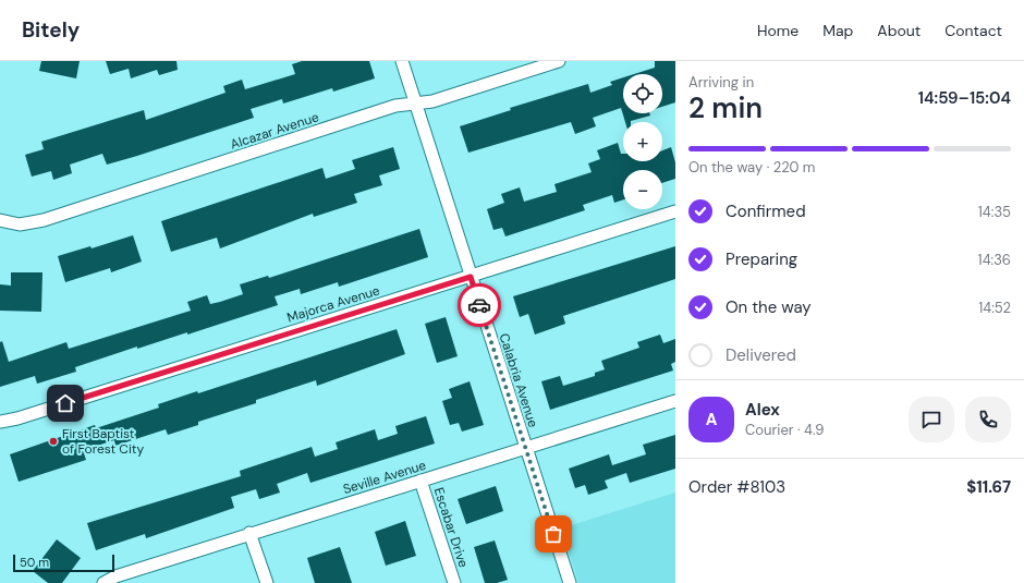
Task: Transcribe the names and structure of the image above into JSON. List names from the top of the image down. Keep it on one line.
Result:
{"streets":{"street":["Alcazar Avenue","Majorca Avenue","Calabria Avenue","Seville Avenue","Escabar Drive"]},"crossings":[["Alcazar Avenue","Calabria Avenue"],["Majorca Avenue","Calabria Avenue"],["Calabria Avenue","Seville Avenue"],["Seville Avenue","Escabar Drive"]],"places":["First Baptist of Forest City"],"scale_bar":"50 m","page":{"header":"Bitely","nav":["Home","Map","About","Contact"],"heading":["2 min","Arriving in","14:59–15:04"],"panel":["Alex","Courier · 4.9","Order #8103","$11.67"],"map_buttons":["+","−"],"bar":"On the way · 220 m","list":[["Confirmed","14:35"],["Preparing","14:36"],["On the way","14:52"],"Delivered"],"round":"A","scale":"50 m"}}
